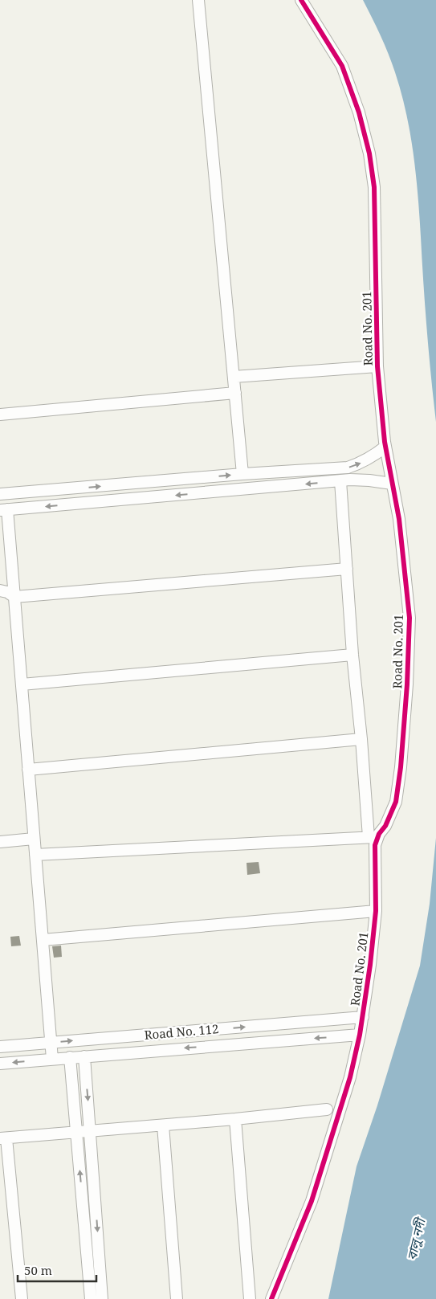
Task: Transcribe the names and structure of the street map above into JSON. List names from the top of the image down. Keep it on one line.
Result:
{"streets":{"street":["Road No. 201","Road No. 112"]},"crossings":[["Road No. 201","Road No. 112"]],"water":["বালু নদী"],"scale_bar":"50 m"}
